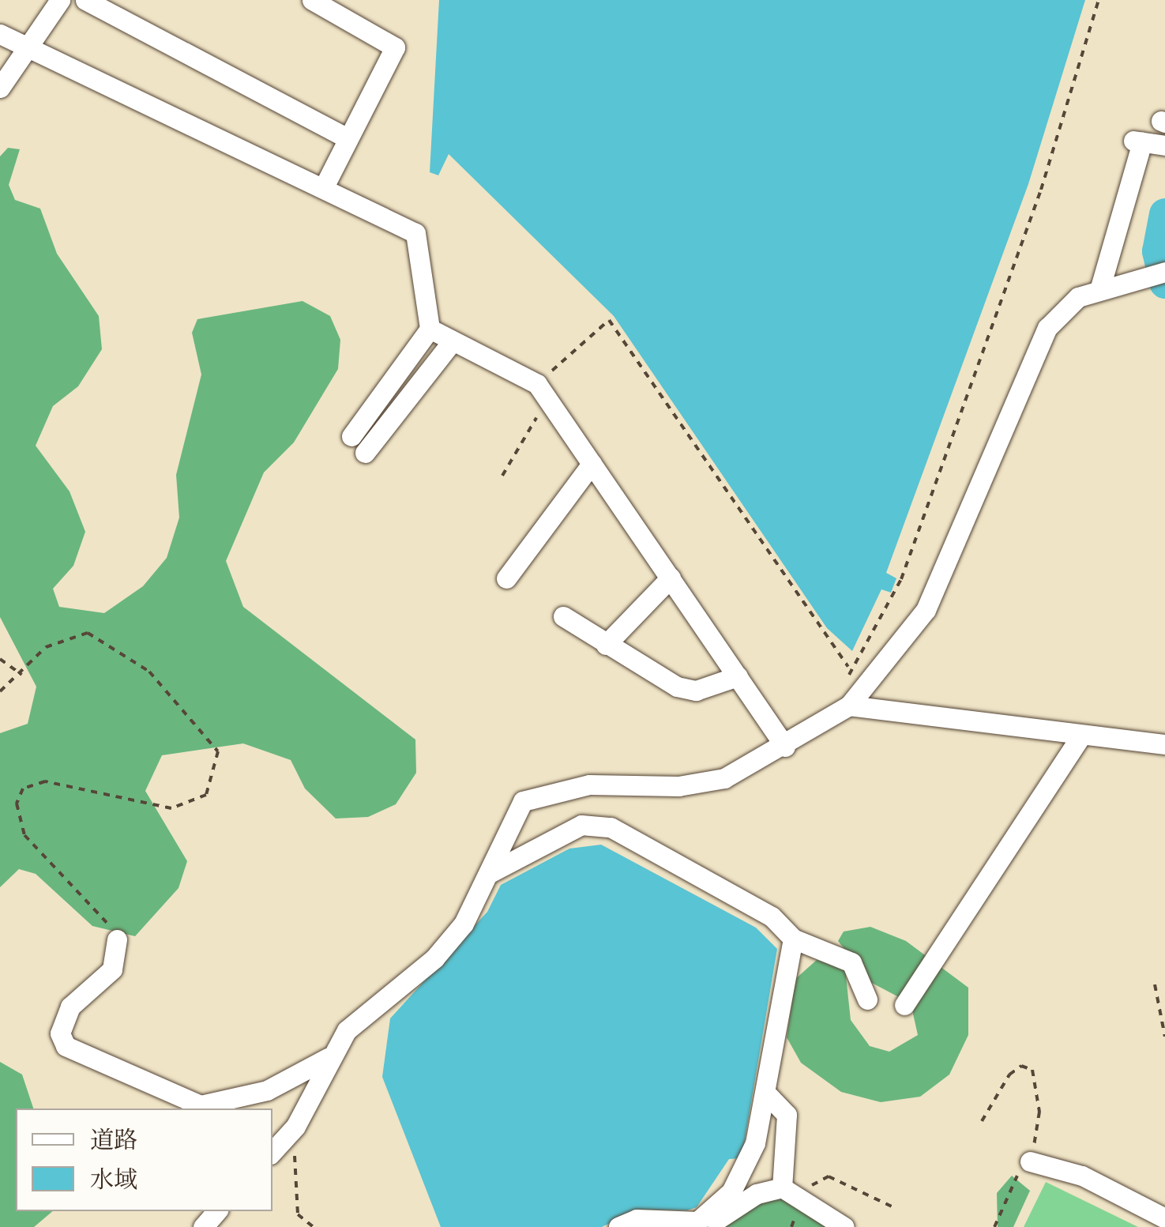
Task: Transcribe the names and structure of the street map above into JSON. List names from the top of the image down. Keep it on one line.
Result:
{"legend":["道路","水域"]}
